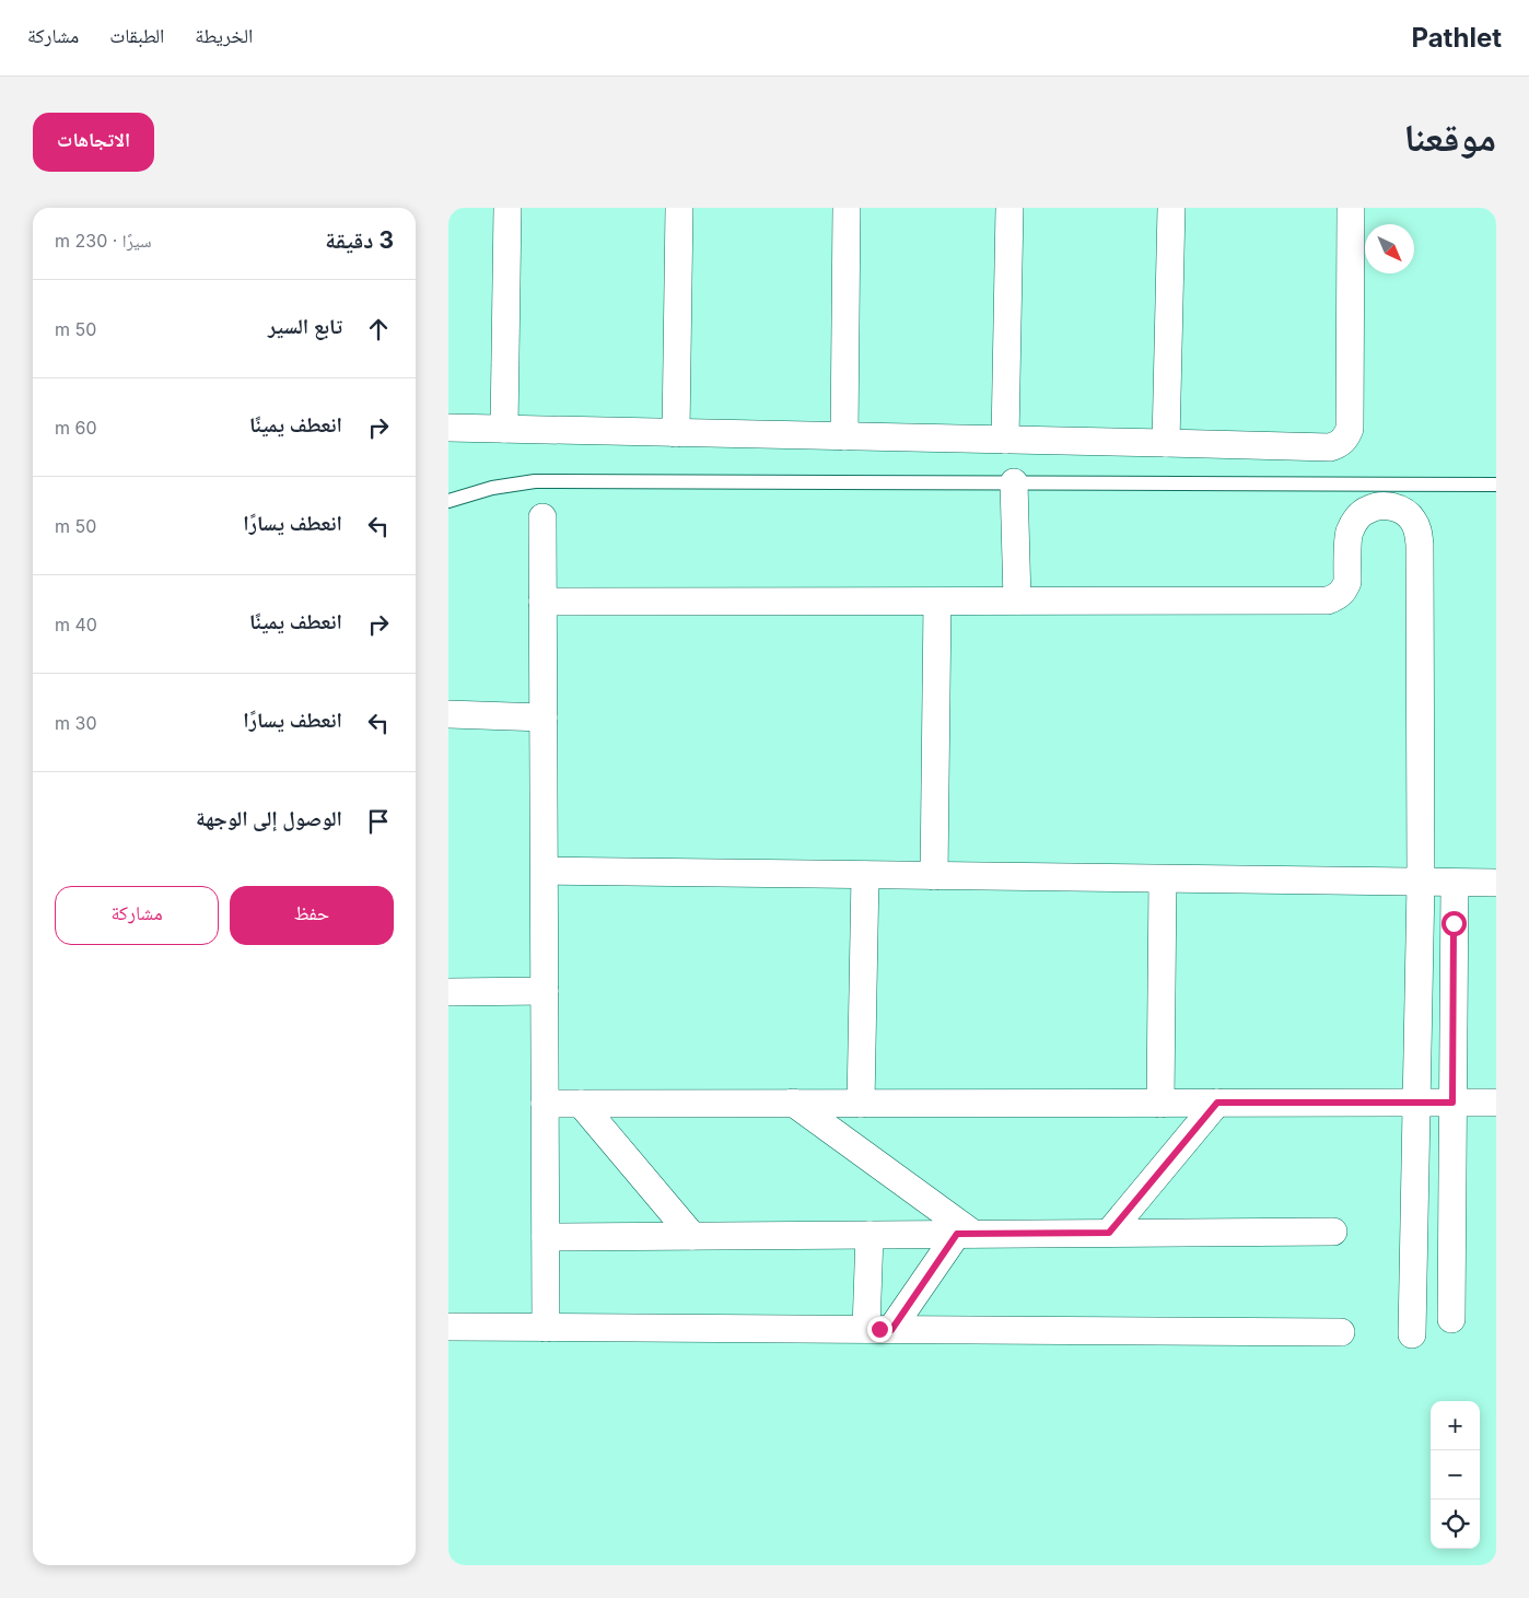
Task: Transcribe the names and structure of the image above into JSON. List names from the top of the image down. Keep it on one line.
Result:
{"north":"bottom right","page":{"header":"Pathlet","nav":["الخريطة","الطبقات","مشاركة"],"title":"موقعنا","buttons":["الاتجاهات",["حفظ","مشاركة"]],"heading":["3 دقيقة","سيرًا · 230 m"],"list":[["تابع السير","50 m"],["انعطف يمينًا","60 m"],["انعطف يسارًا","50 m"],["انعطف يمينًا","40 m"],["انعطف يسارًا","30 m"],"الوصول إلى الوجهة"],"map_buttons":["+","−"]}}
